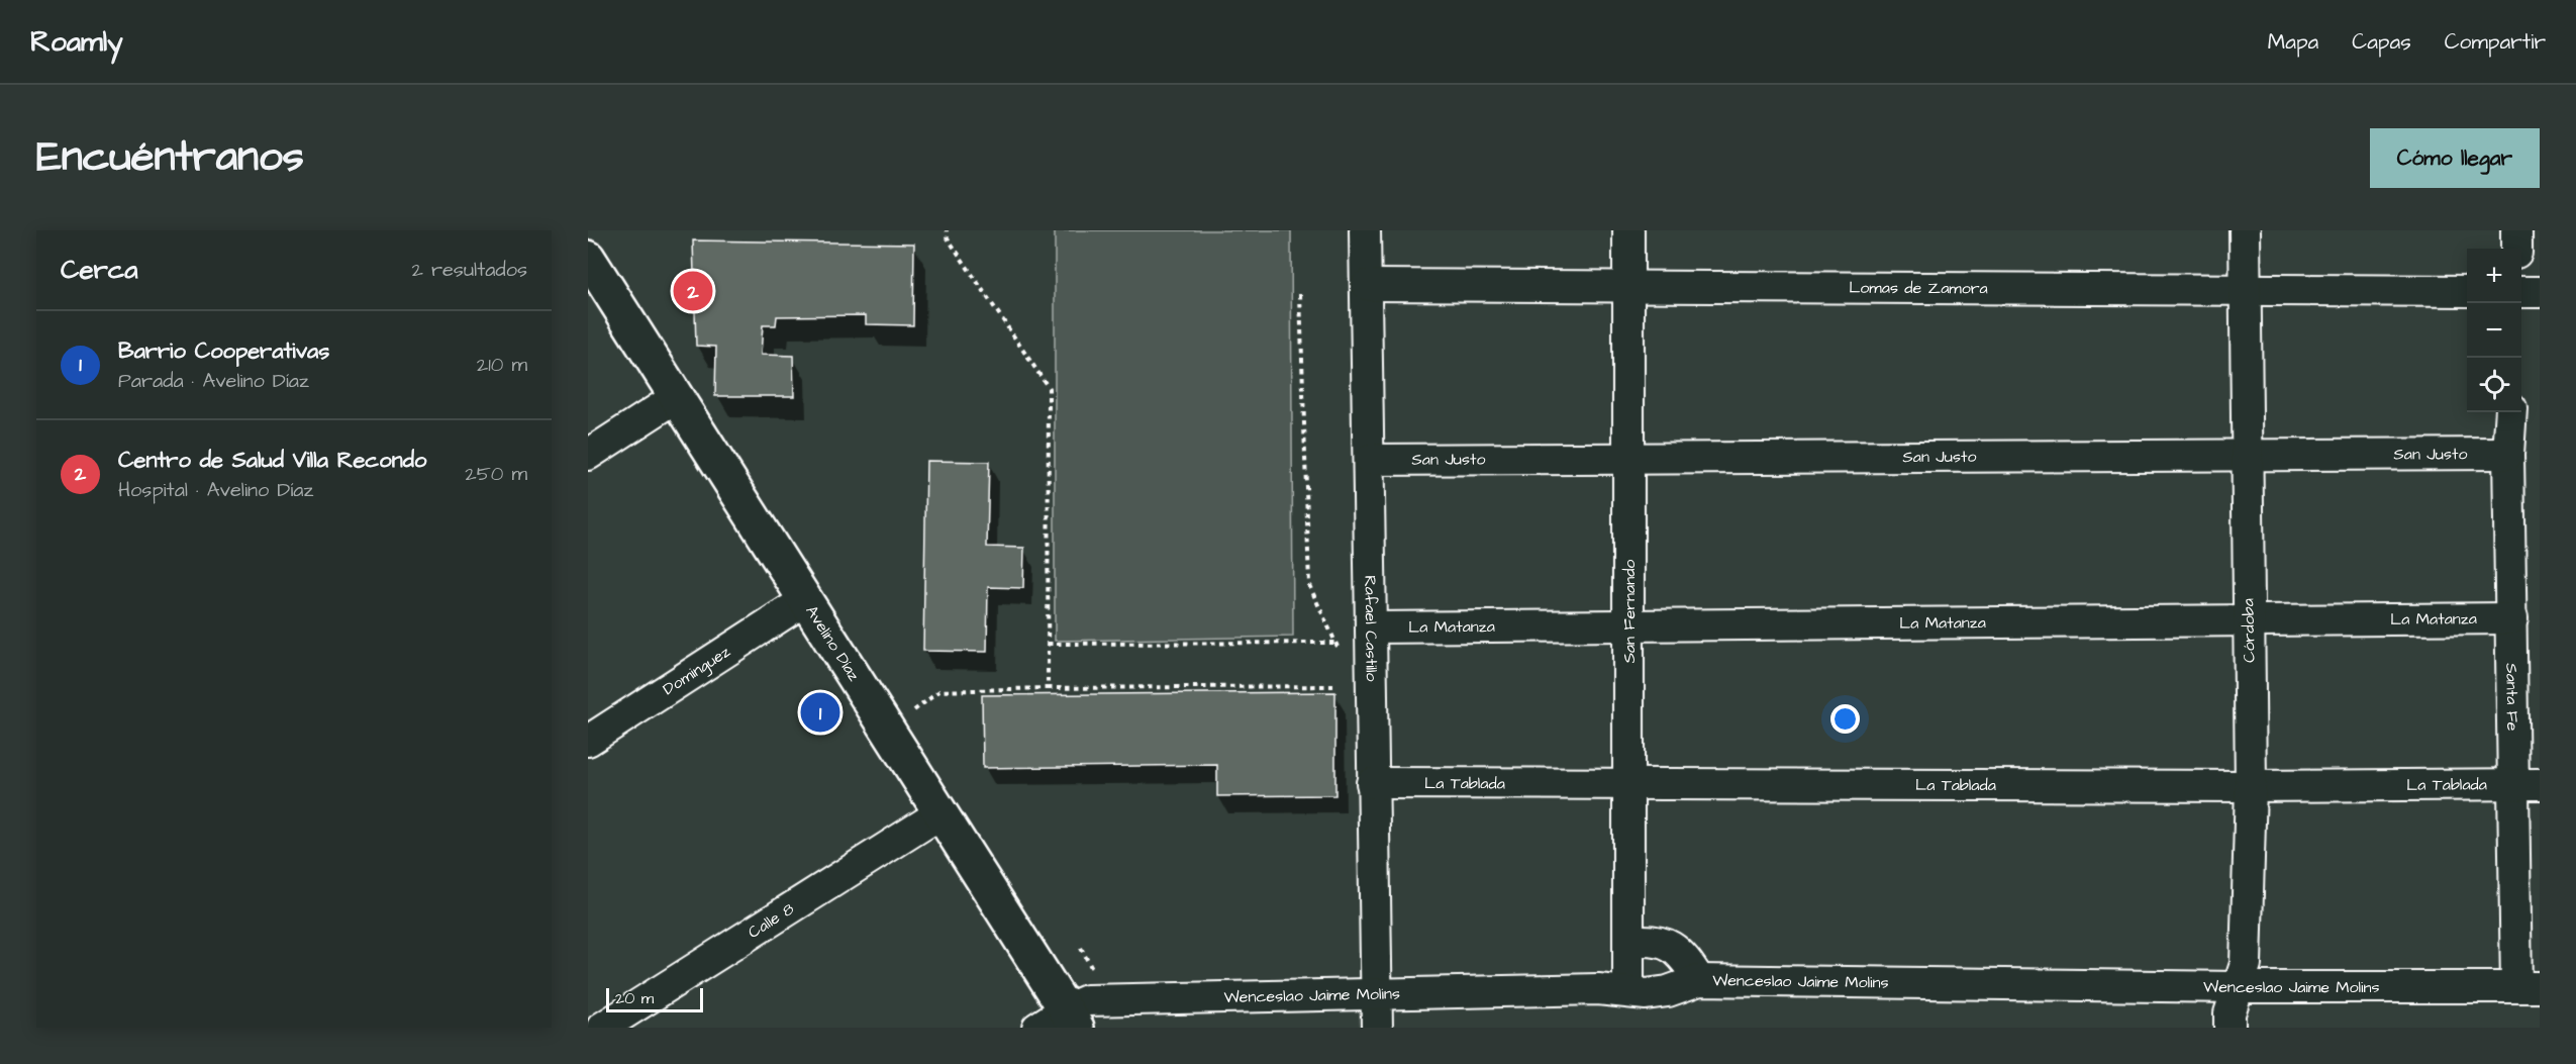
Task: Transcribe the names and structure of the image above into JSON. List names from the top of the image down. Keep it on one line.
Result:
{"streets":{"street":["Lomas de Zamora","San Justo","San Fernando","La Matanza","Rafael Castillo","Córdoba","Avelino Díaz","Dominguez","Santa Fe","La Tablada","Calle 8","Wenceslao Jaime Molins"]},"crossings":[["Lomas de Zamora","San Fernando"],["Lomas de Zamora","Rafael Castillo"],["Lomas de Zamora","Córdoba"],["San Justo","San Fernando"],["San Justo","Rafael Castillo"],["San Justo","Córdoba"],["San Justo","Santa Fe"],["San Fernando","La Matanza"],["San Fernando","La Tablada"],["San Fernando","Wenceslao Jaime Molins"],["La Matanza","Rafael Castillo"],["La Matanza","Córdoba"],["La Matanza","Santa Fe"],["Rafael Castillo","La Tablada"],["Rafael Castillo","Wenceslao Jaime Molins"],["Córdoba","La Tablada"],["Córdoba","Wenceslao Jaime Molins"],["Avelino Díaz","Dominguez"],["Avelino Díaz","Calle 8"],["Avelino Díaz","Wenceslao Jaime Molins"],["Santa Fe","La Tablada"],["Santa Fe","Wenceslao Jaime Molins"]],"scale_bar":"20 m","page":{"header":"Roamly","nav":["Mapa","Capas","Compartir"],"title":"Encuéntranos","buttons":"Cómo llegar","heading":["Cerca","2 resultados"],"map_buttons":["+","−"],"pins":["2","1"],"list":[{"mark":"1","name":"Barrio Cooperativas","note":"Parada · Avelino Díaz","value":"210 m"},{"mark":"2","name":"Centro de Salud Villa Recondo","note":"Hospital · Avelino Díaz","value":"250 m"}],"scale":"20 m"}}
